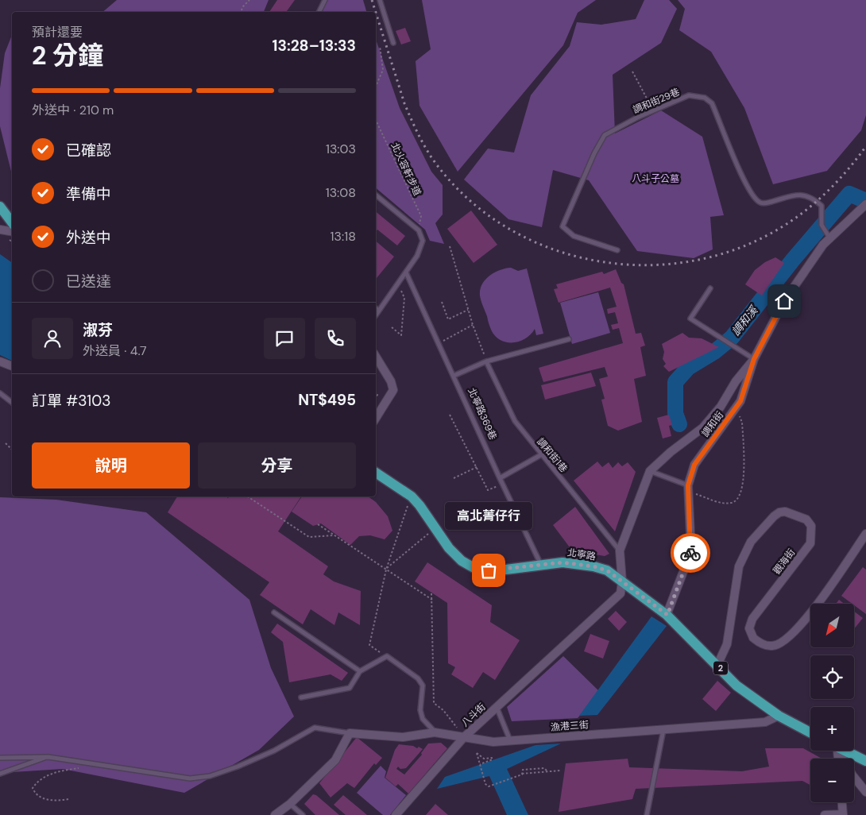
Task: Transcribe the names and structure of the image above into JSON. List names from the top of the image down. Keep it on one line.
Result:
{"streets":{"main road":["北寧路","2"],"street":["調和街","觀海街","八斗街","漁港三街"],"lane":["調和街29巷","北寧路369巷","調和街1巷"],"path":["北火容軒步道"]},"crossings":[["調和街29巷","調和街"],["北寧路369巷","北寧路"],["調和街","調和街1巷"],["調和街","北寧路"],["調和街","八斗街"],["北寧路","觀海街"],["北寧路","八斗街"],["北寧路","漁港三街"],["八斗街","漁港三街"]],"water":["調和溪"],"parks":["八斗子公墓"],"places":["高北菁仔行"],"north":"bottom left","page":{"heading":["2 分鐘","預計還要","13:28–13:33"],"panel":["淑芬","外送員 · 4.7","訂單 #3103","NT$495"],"bar":"外送中 · 210 m","list":[["已確認","13:03"],["準備中","13:08"],["外送中","13:18"],"已送達"],"buttons":["說明","分享"],"bubble":"高北菁仔行","map_buttons":["+","−"]}}
